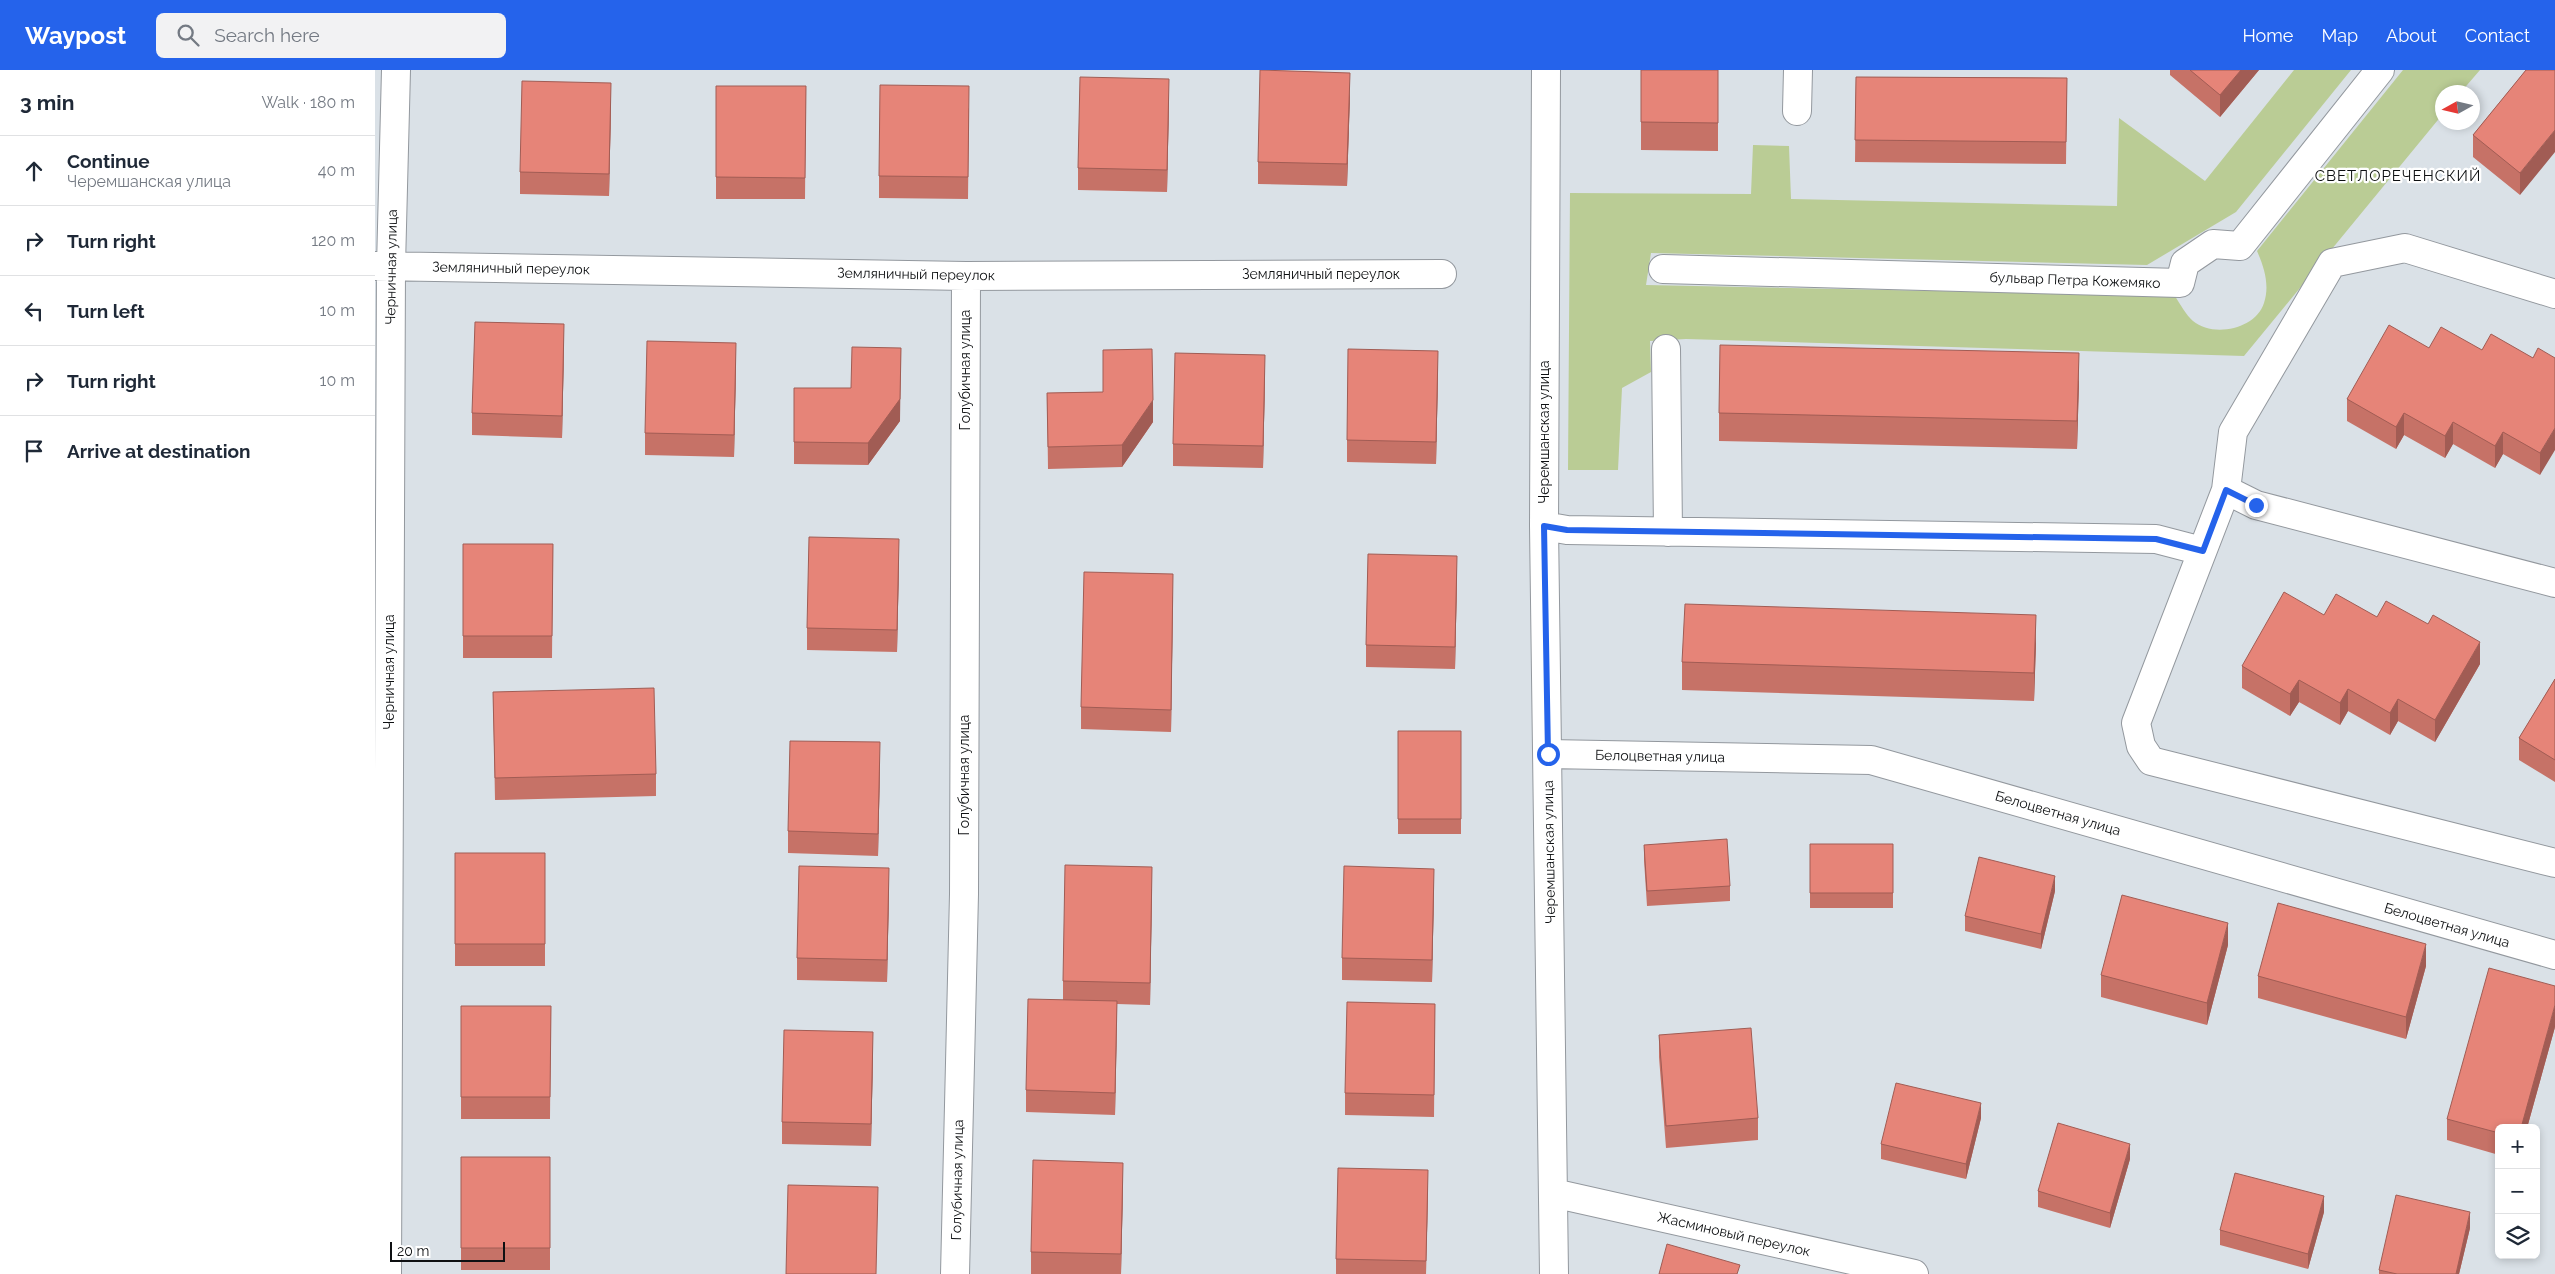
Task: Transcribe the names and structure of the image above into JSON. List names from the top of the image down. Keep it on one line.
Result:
{"streets":{"street":["Черничная улица","Земляничный переулок","бульвар Петра Кожемяко","Голубичная улица","Черемшанская улица","Белоцветная улица","Жасминовый переулок"]},"crossings":[["Черничная улица","Земляничный переулок"],["Земляничный переулок","Голубичная улица"],["Черемшанская улица","Белоцветная улица"],["Черемшанская улица","Жасминовый переулок"]],"districts":["СВЕТЛОРЕЧЕНСКИЙ"],"scale_bar":"20 m","north":"left","page":{"header":"Waypost","search":"Search here","nav":["Home","Map","About","Contact"],"heading":["3 min","Walk · 180 m"],"list":[["Continue","Черемшанская улица","40 m"],["Turn right","120 m"],["Turn left","10 m"],["Turn right","10 m"],"Arrive at destination"],"map_buttons":["+","−"],"scale":"20 m"}}
